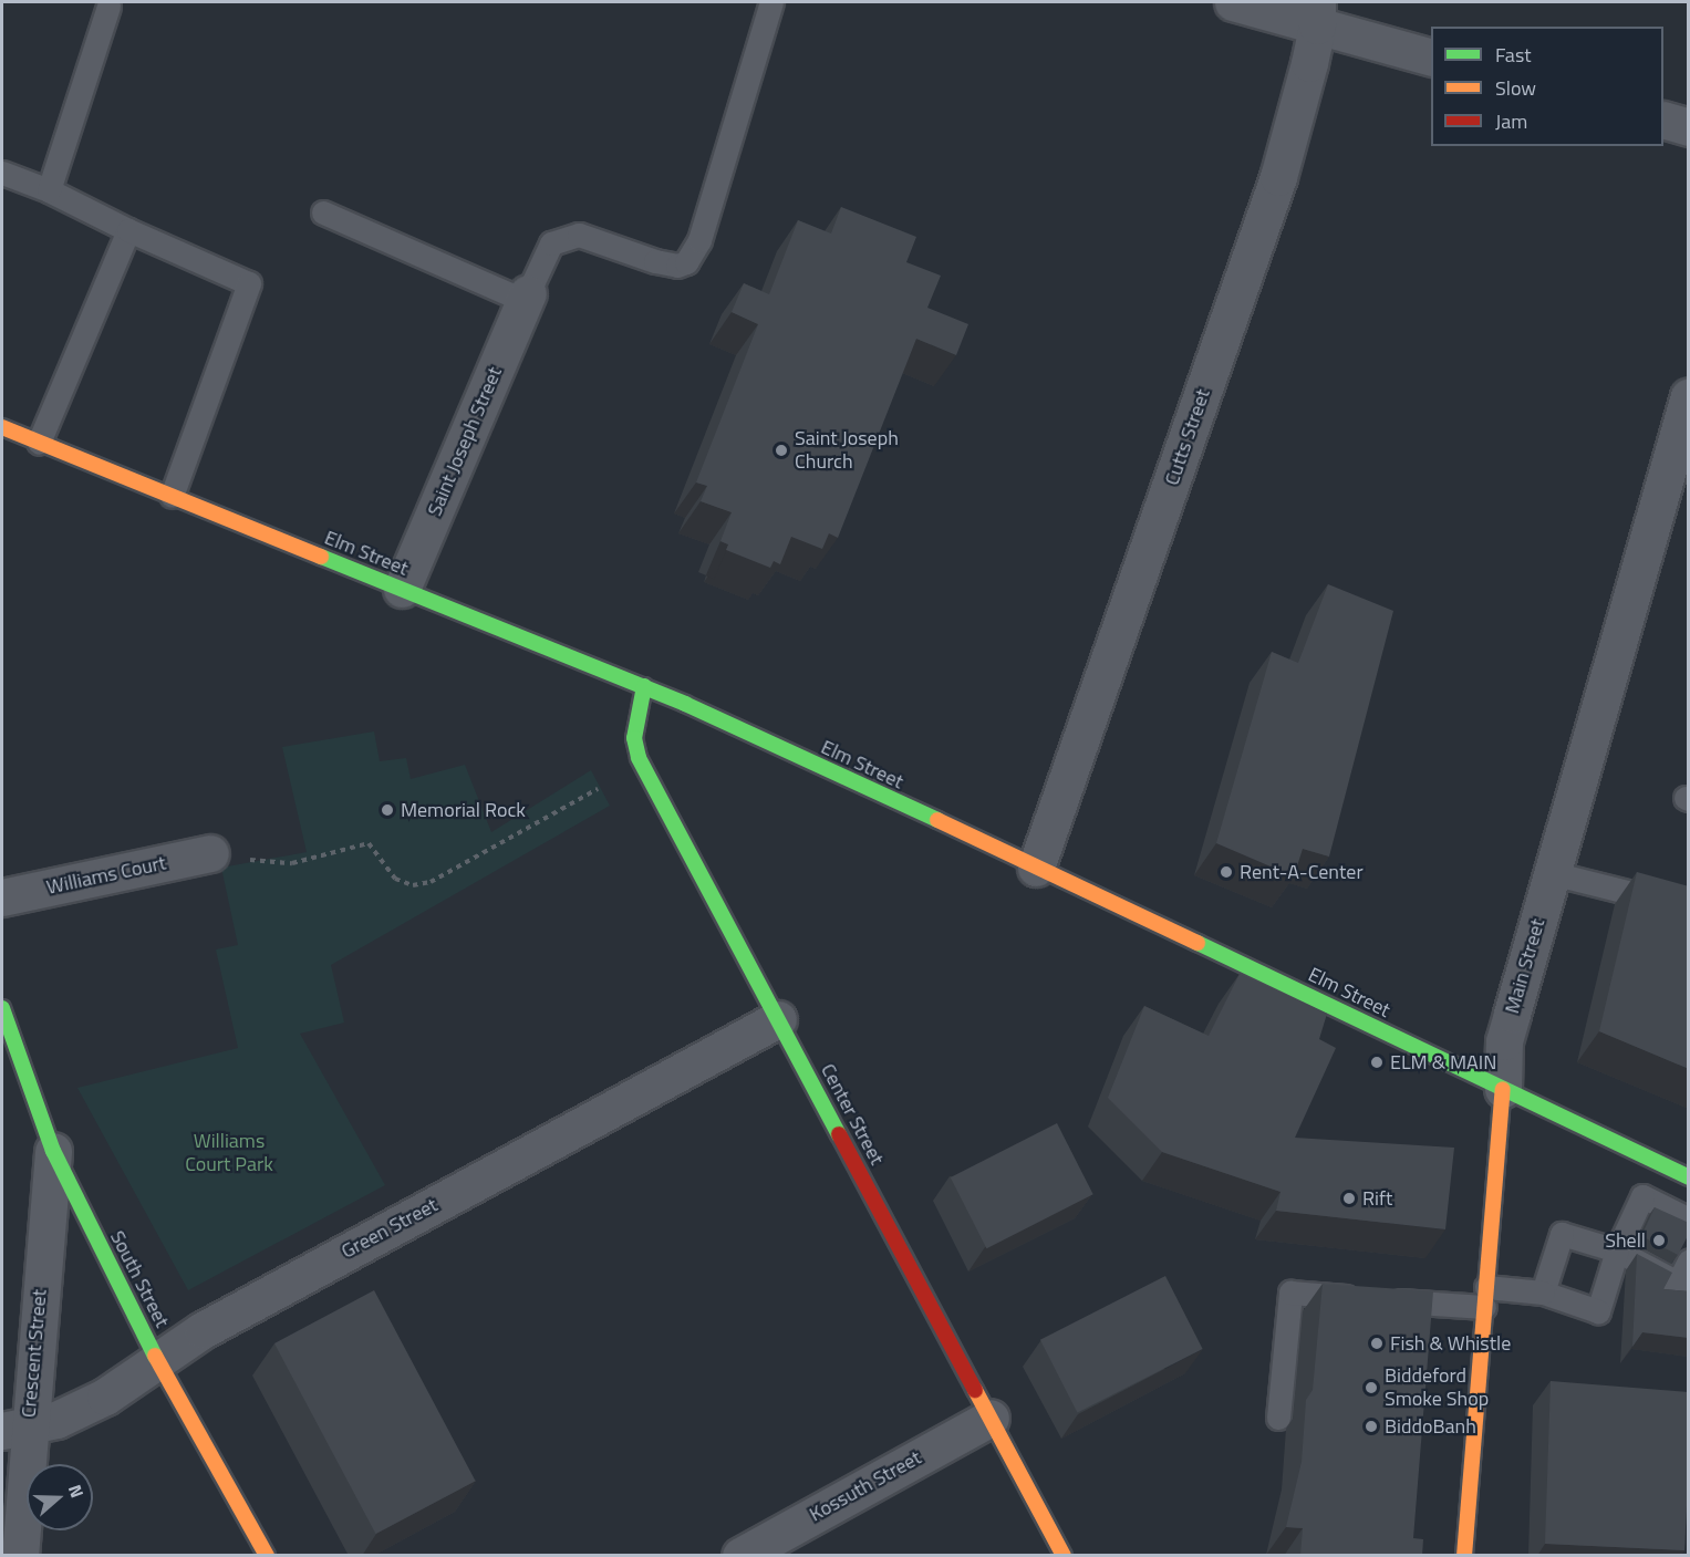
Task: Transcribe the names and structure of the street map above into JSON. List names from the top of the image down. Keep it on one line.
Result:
{"streets":{"main road":["Elm Street","Main Street","Center Street","South Street"],"street":["Cutts Street","Saint Joseph Street","Williams Court","Green Street","Crescent Street","Kossuth Street"]},"crossings":[["Cutts Street","Elm Street"],["Saint Joseph Street","Elm Street"],["Elm Street","Main Street"],["Elm Street","Center Street"],["Center Street","Green Street"],["Center Street","Kossuth Street"],["Green Street","South Street"],["Green Street","Crescent Street"],["South Street","Crescent Street"]],"parks":["Williams Court Park"],"places":["Saint Joseph Church","Memorial Rock","Rent-A-Center","ELM & MAIN","Rift","Shell","Fish & Whistle","Biddeford Smoke Shop","BiddoBanh"],"legend":["Fast","Slow","Jam"],"north":"right"}
